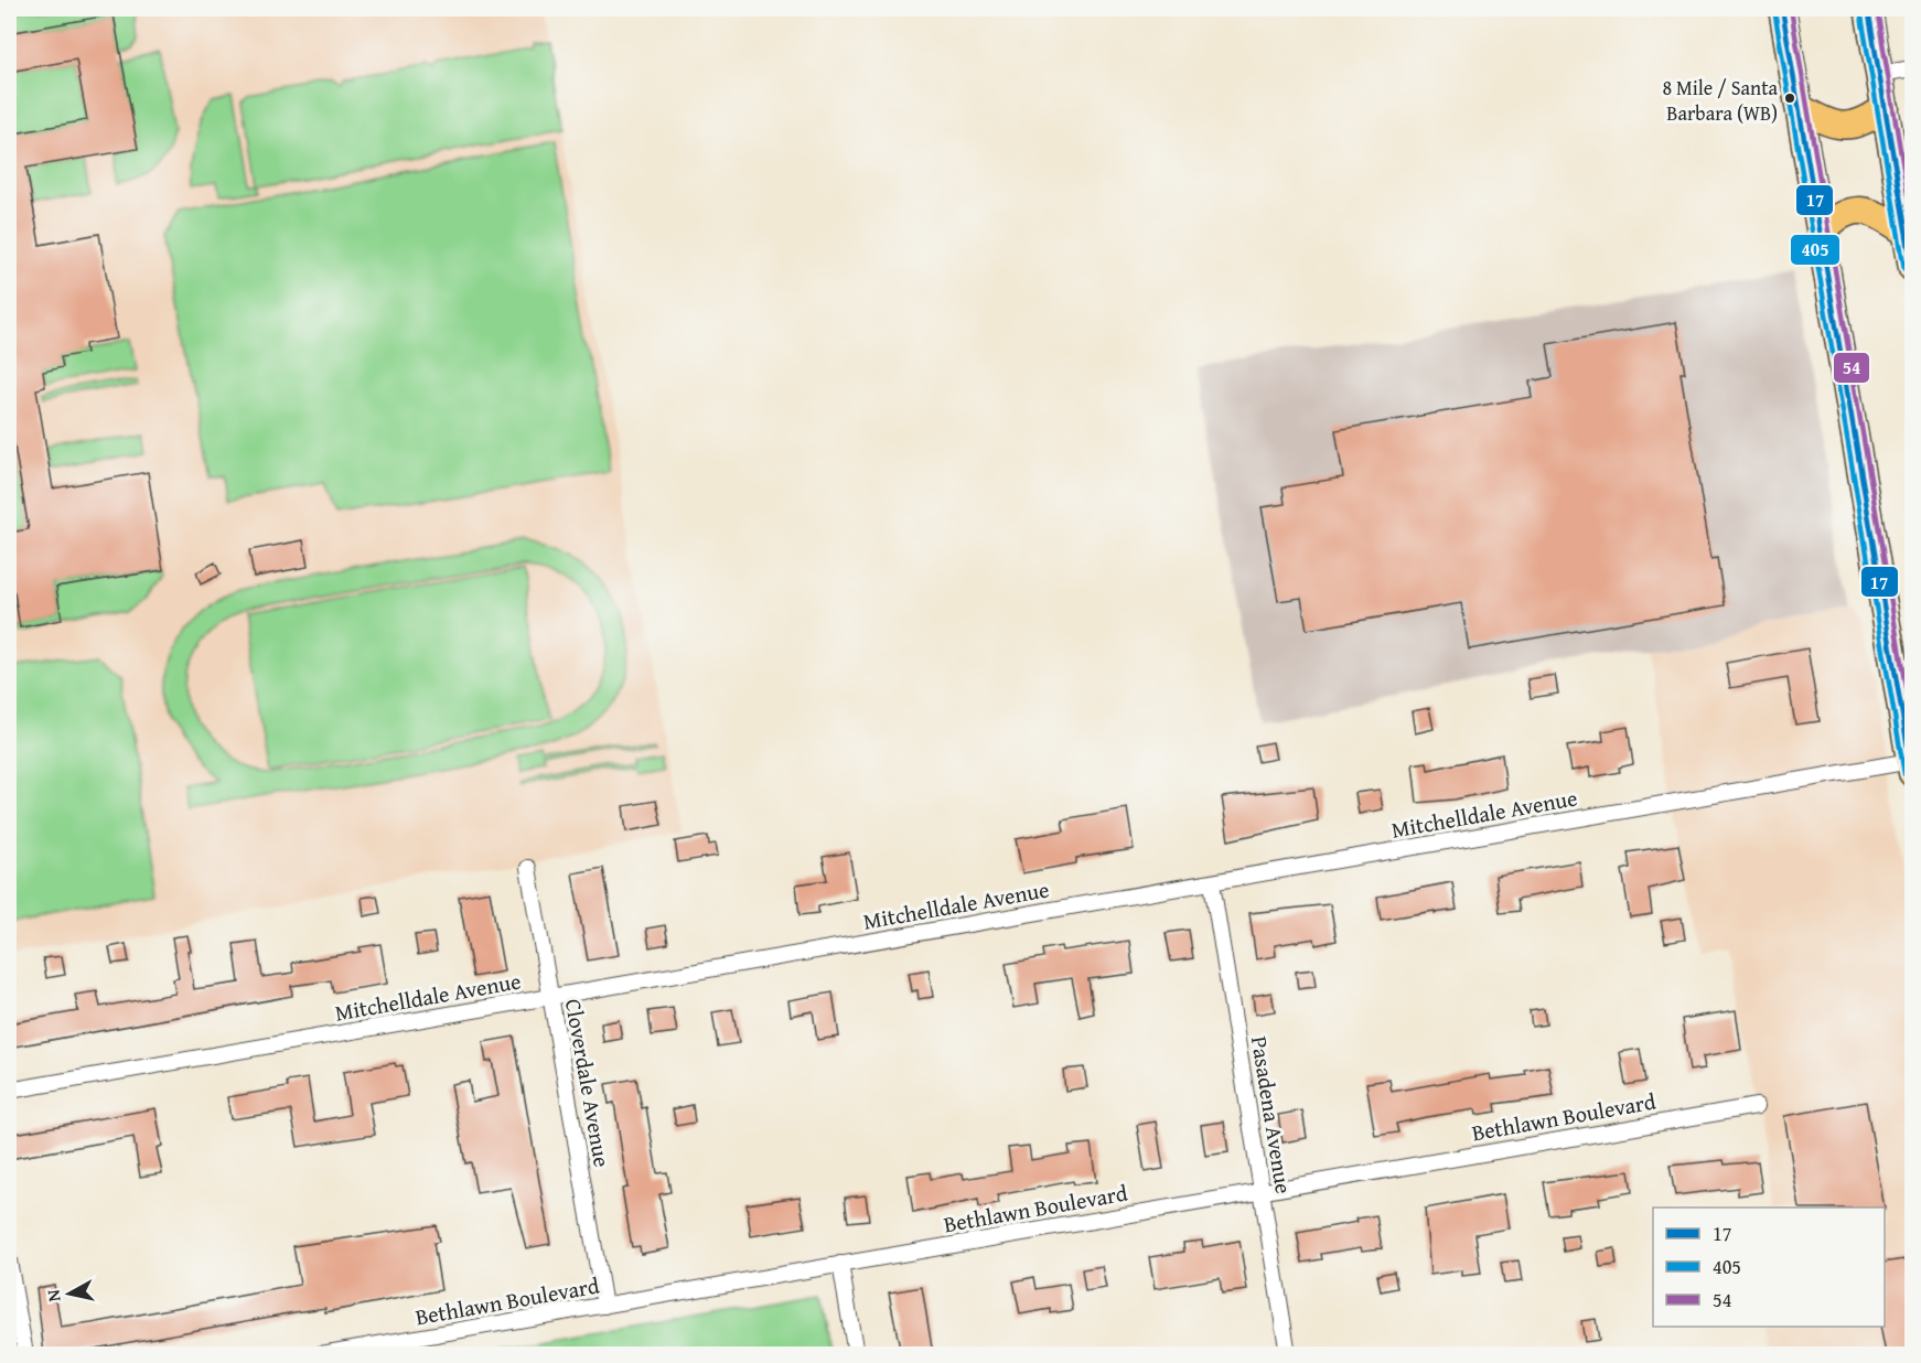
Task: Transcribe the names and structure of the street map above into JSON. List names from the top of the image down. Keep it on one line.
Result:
{"streets":{"street":["Mitchelldale Avenue","Cloverdale Avenue","Pasadena Avenue","Bethlawn Boulevard"]},"crossings":[["Mitchelldale Avenue","Cloverdale Avenue"],["Mitchelldale Avenue","Pasadena Avenue"],["Cloverdale Avenue","Bethlawn Boulevard"],["Pasadena Avenue","Bethlawn Boulevard"]],"places":["8 Mile / Santa Barbara (WB)"],"lines":["transit line 17","transit line 54","transit line 405"],"legend":["17","405","54"],"north":"left"}
